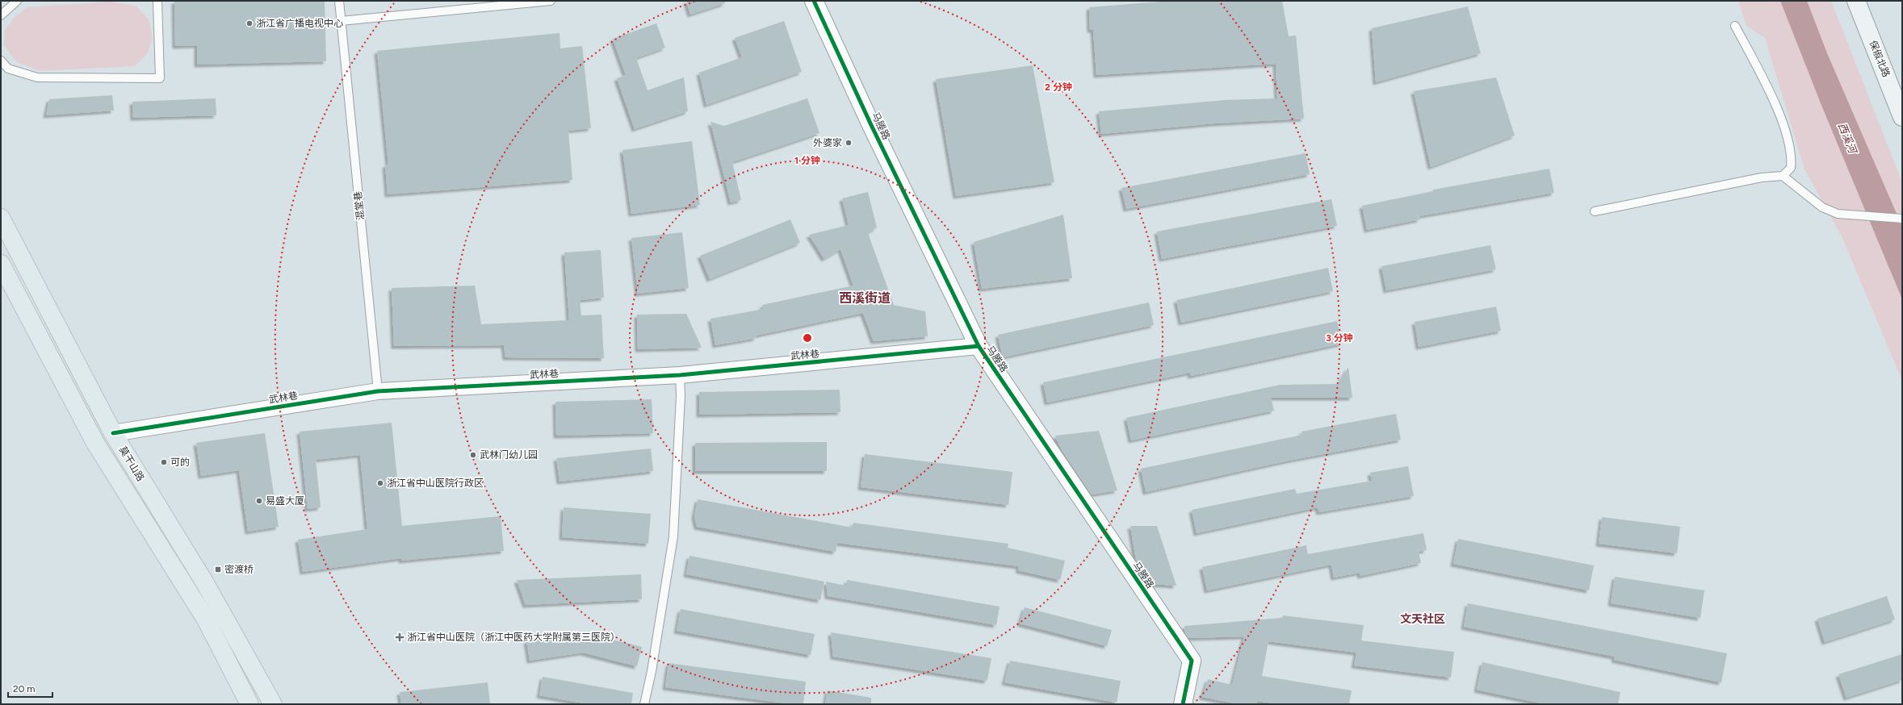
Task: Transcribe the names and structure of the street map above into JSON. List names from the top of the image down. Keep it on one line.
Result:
{"streets":{"main road":["保俶北路","莫干山路"],"street":["马塍路","武林巷"],"lane":["混堂巷"]},"crossings":[["马塍路","武林巷"],["混堂巷","武林巷"],["武林巷","莫干山路"]],"districts":["西溪街道","文天社区"],"water":["西溪河"],"places":{"other":["浙江省广播电视中心","外婆家","武林门幼儿园","可的","浙江省中山医院行政区","易盛大厦"],"transit":["密渡桥"],"health":["浙江省中山医院（浙江中医药大学附属第三医院）"]},"scale_bar":"20 m","rings":["2 分钟","1 分钟","3 分钟"]}
